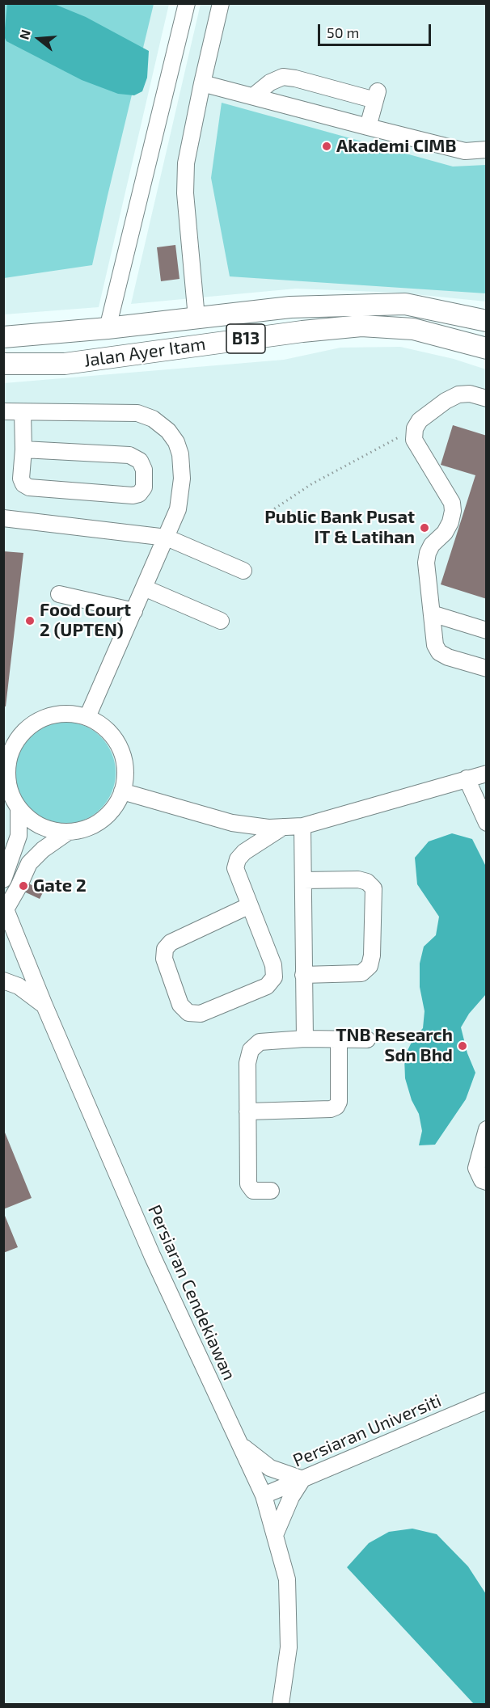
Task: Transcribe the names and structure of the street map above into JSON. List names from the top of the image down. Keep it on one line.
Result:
{"streets":{"main road":["B13","Jalan Ayer Itam"],"street":["Persiaran Cendekiawan","Persiaran Universiti"]},"crossings":[["Persiaran Cendekiawan","Persiaran Universiti"]],"places":["Akademi CIMB","Public Bank Pusat IT & Latihan","Food Court 2 (UPTEN)","Gate 2","TNB Research Sdn Bhd"],"scale_bar":"50 m","north":"left"}
